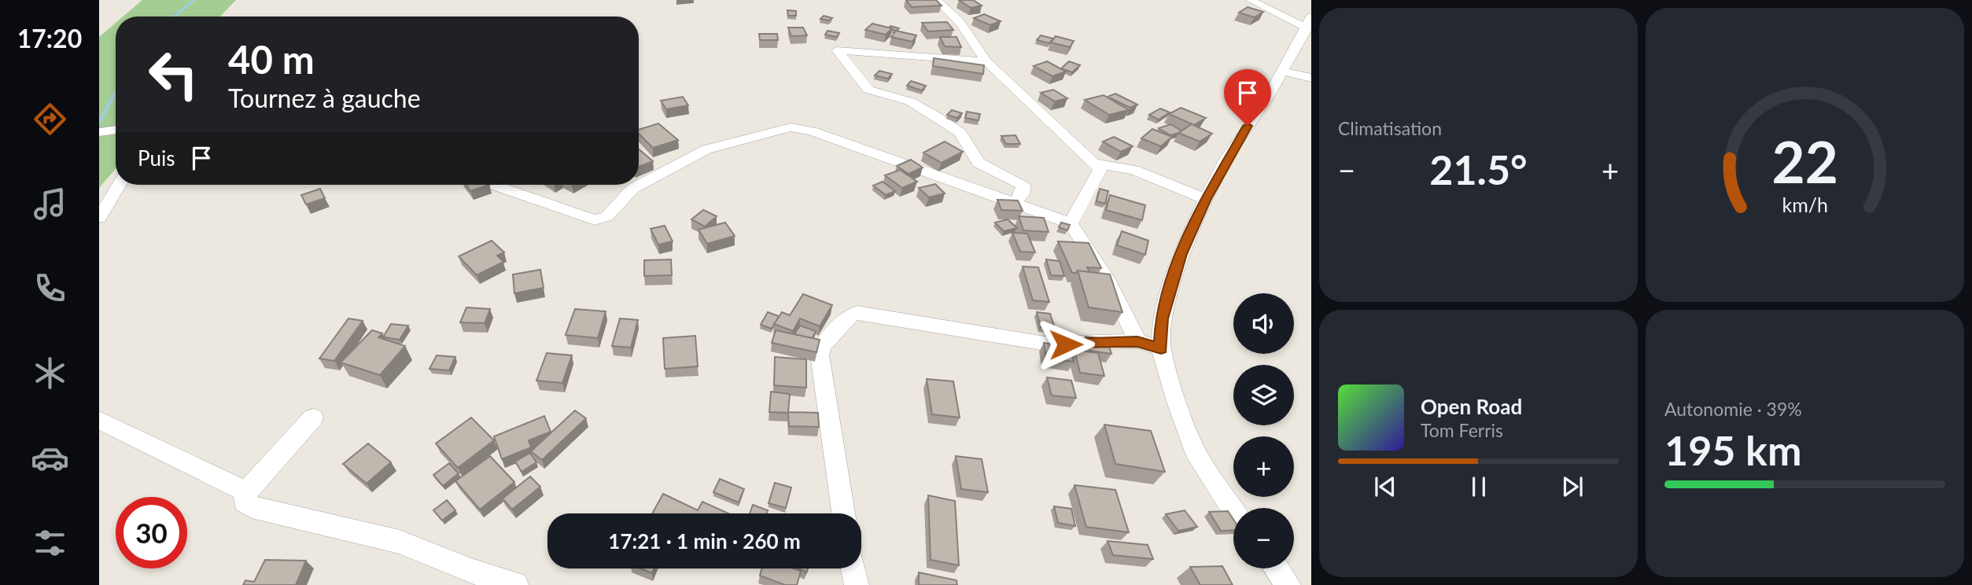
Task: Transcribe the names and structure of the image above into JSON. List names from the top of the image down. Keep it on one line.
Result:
{"page":{"tabs":"17:20","tile":["Climatisation",["Autonomie · 39%","195 km"]],"turn":["40 m","Tournez à gauche"],"then":"Puis","heat":["−","21.5°","+"],"map_buttons":["+","−"],"song":["Open Road","Tom Ferris"],"limit":"30","trip":"17:21 · 1 min · 260 m","gauge":["22","km/h"]}}
